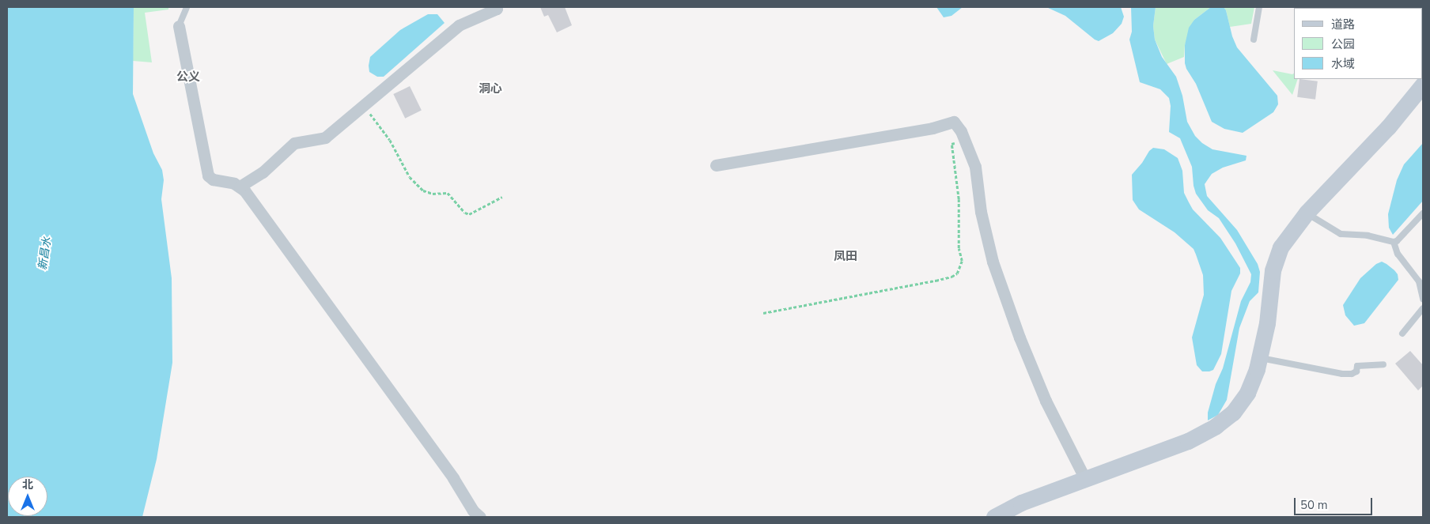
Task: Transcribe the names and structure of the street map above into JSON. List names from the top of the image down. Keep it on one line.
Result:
{"districts":["公义","洞心","凤田"],"water":["新昌水"],"legend":["道路","公园","水域"],"scale_bar":"50 m","north":"top"}
